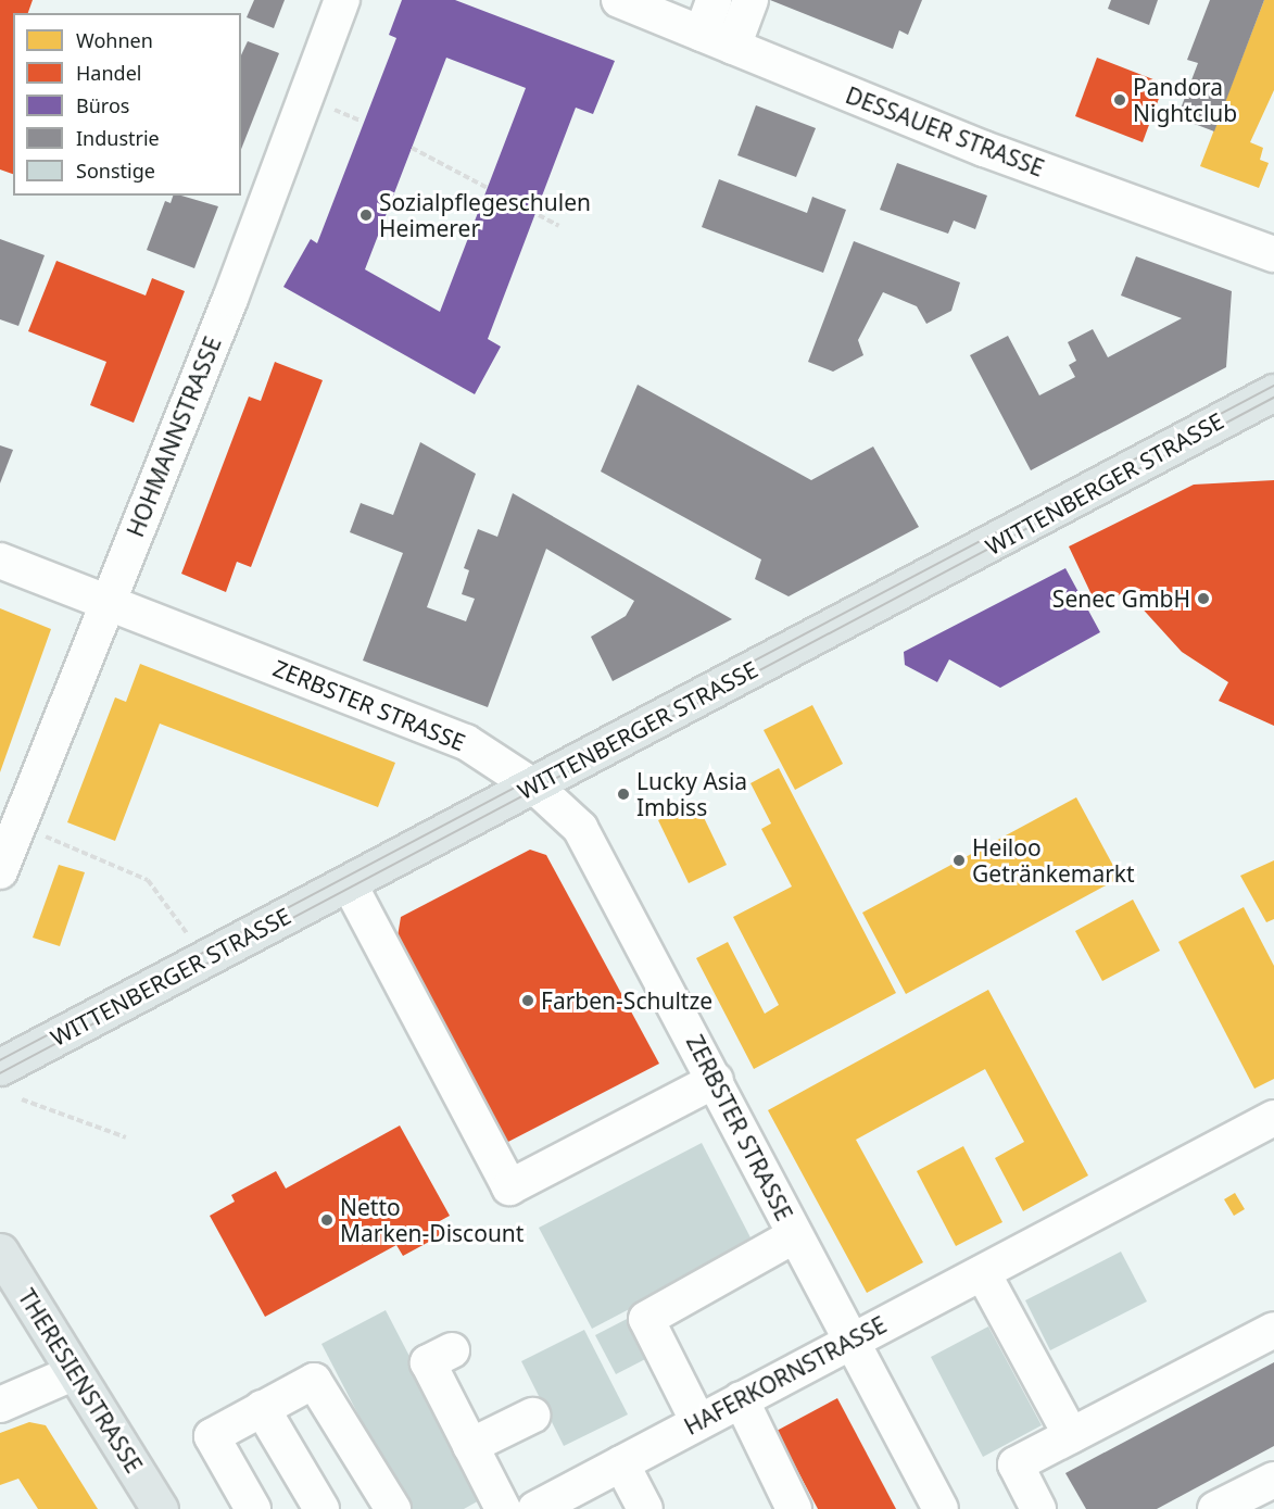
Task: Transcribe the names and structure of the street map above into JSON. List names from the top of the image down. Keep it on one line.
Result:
{"streets":{"main road":["WITTENBERGER STRASSE","THERESIENSTRASSE"],"street":["DESSAUER STRASSE","HOHMANNSTRASSE","ZERBSTER STRASSE","HAFERKORNSTRASSE"]},"crossings":[["HOHMANNSTRASSE","ZERBSTER STRASSE"],["WITTENBERGER STRASSE","ZERBSTER STRASSE"],["ZERBSTER STRASSE","HAFERKORNSTRASSE"]],"places":["Pandora Nightclub","Sozialpflegeschulen Heimerer","Senec GmbH","Lucky Asia Imbiss","Heiloo Getränkemarkt","Farben-Schultze","Netto Marken-Discount"],"legend":["Wohnen","Handel","Büros","Industrie","Sonstige"]}
